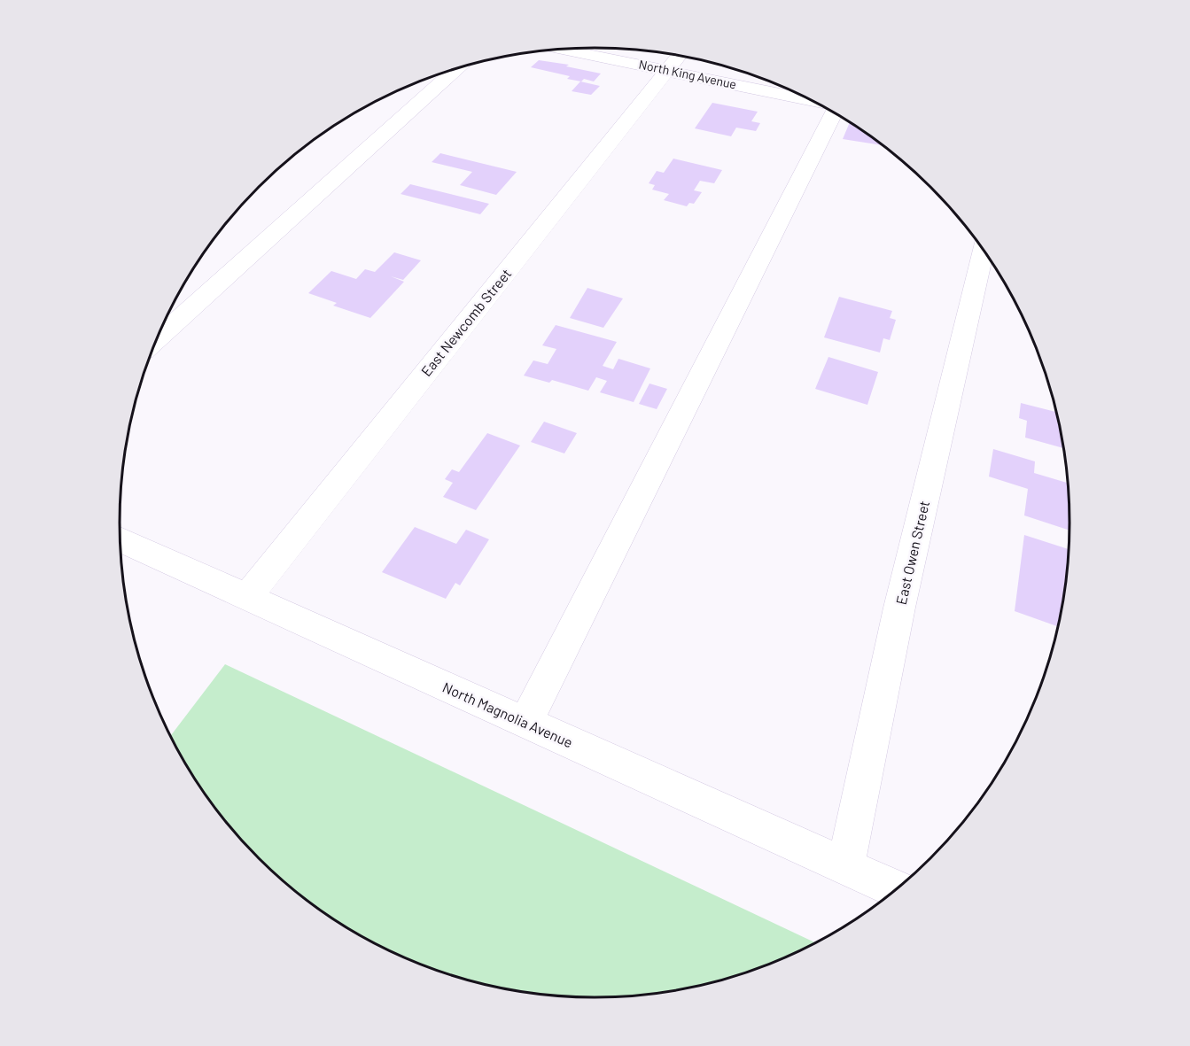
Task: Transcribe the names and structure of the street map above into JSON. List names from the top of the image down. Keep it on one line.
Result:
{"streets":{"street":["North King Avenue","East Newcomb Street","East Owen Street","North Magnolia Avenue"]},"crossings":[["North King Avenue","East Newcomb Street"],["East Newcomb Street","North Magnolia Avenue"],["East Owen Street","North Magnolia Avenue"]]}
